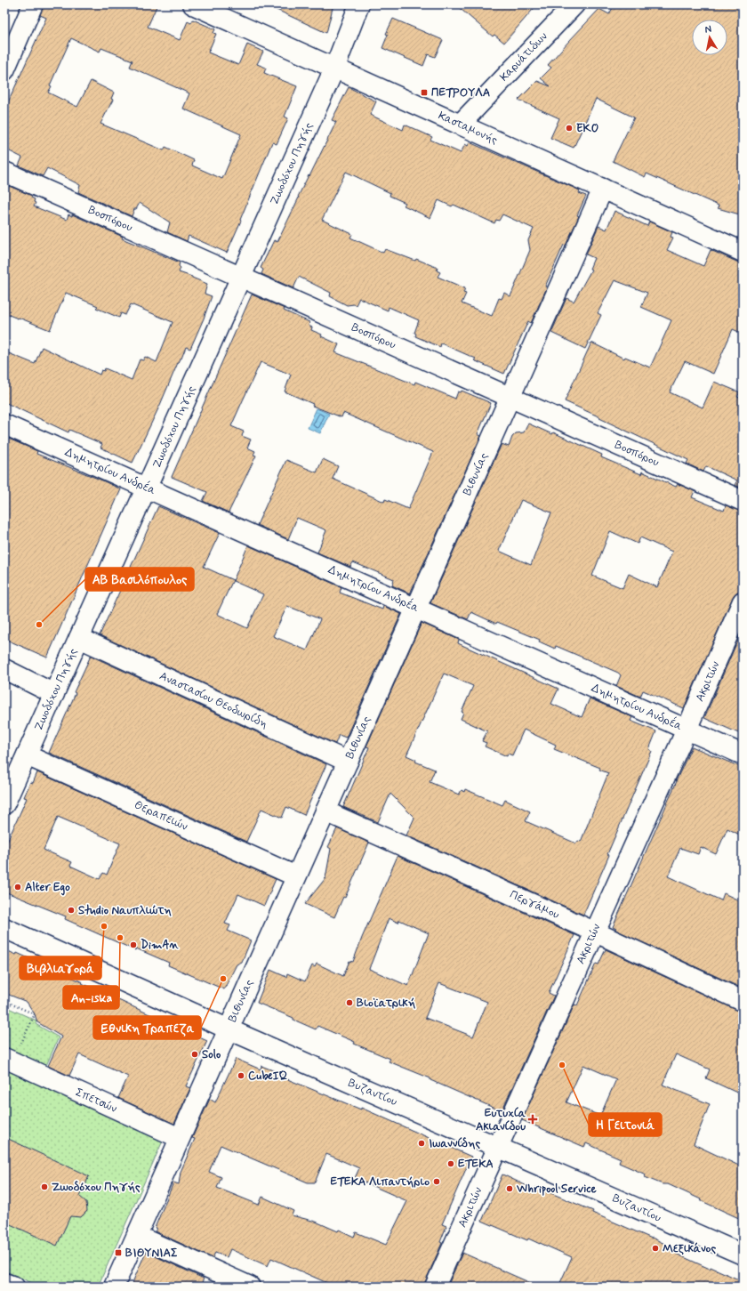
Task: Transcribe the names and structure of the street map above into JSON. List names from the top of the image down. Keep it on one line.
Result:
{"streets":{"street":["Καρυάτιδων","Κασταμονής","Ζωοδόχου Πηγής","Βοσπόρου","Δημητρίου Ανδρέα","Βιθυνίας","Ακριτών","Αναστασίου Θεοδωρίδη","Θεραπειών","Περγάμου","Βυζαντίου","Σπετσών"]},"crossings":[["Καρυάτιδων","Κασταμονής"],["Κασταμονής","Ζωοδόχου Πηγής"],["Κασταμονής","Βιθυνίας"],["Ζωοδόχου Πηγής","Βοσπόρου"],["Ζωοδόχου Πηγής","Δημητρίου Ανδρέα"],["Ζωοδόχου Πηγής","Αναστασίου Θεοδωρίδη"],["Ζωοδόχου Πηγής","Θεραπειών"],["Βοσπόρου","Βιθυνίας"],["Δημητρίου Ανδρέα","Βιθυνίας"],["Δημητρίου Ανδρέα","Ακριτών"],["Βιθυνίας","Αναστασίου Θεοδωρίδη"],["Βιθυνίας","Θεραπειών"],["Βιθυνίας","Περγάμου"],["Βιθυνίας","Βυζαντίου"],["Βιθυνίας","Σπετσών"],["Ακριτών","Περγάμου"],["Ακριτών","Βυζαντίου"]],"places":{"transit":["ΠΕΤΡΟΥΛΑ","ΒΙΘΥΝΙΑΣ"],"other":["EKO","ΑΒ Βασιλόπουλος","Alter Ego","Studio Ναυπλιώτη","Βιβλιαγορά","An-iska","DimAn","Εθνικη Τραπεζα","Βιοϊατρική","Solo","Η Γειτονιά","CubeIQ","Ιωαννίδης","ΕΤΕΚΑ","ΕΤΕΚΑ Λιπαντήριο","Ζωοδόχου Πηγής","Whripool Service","Μεξικάνος"],"health":["Ευτυχία Ακιανίδου"]},"north":"top"}
